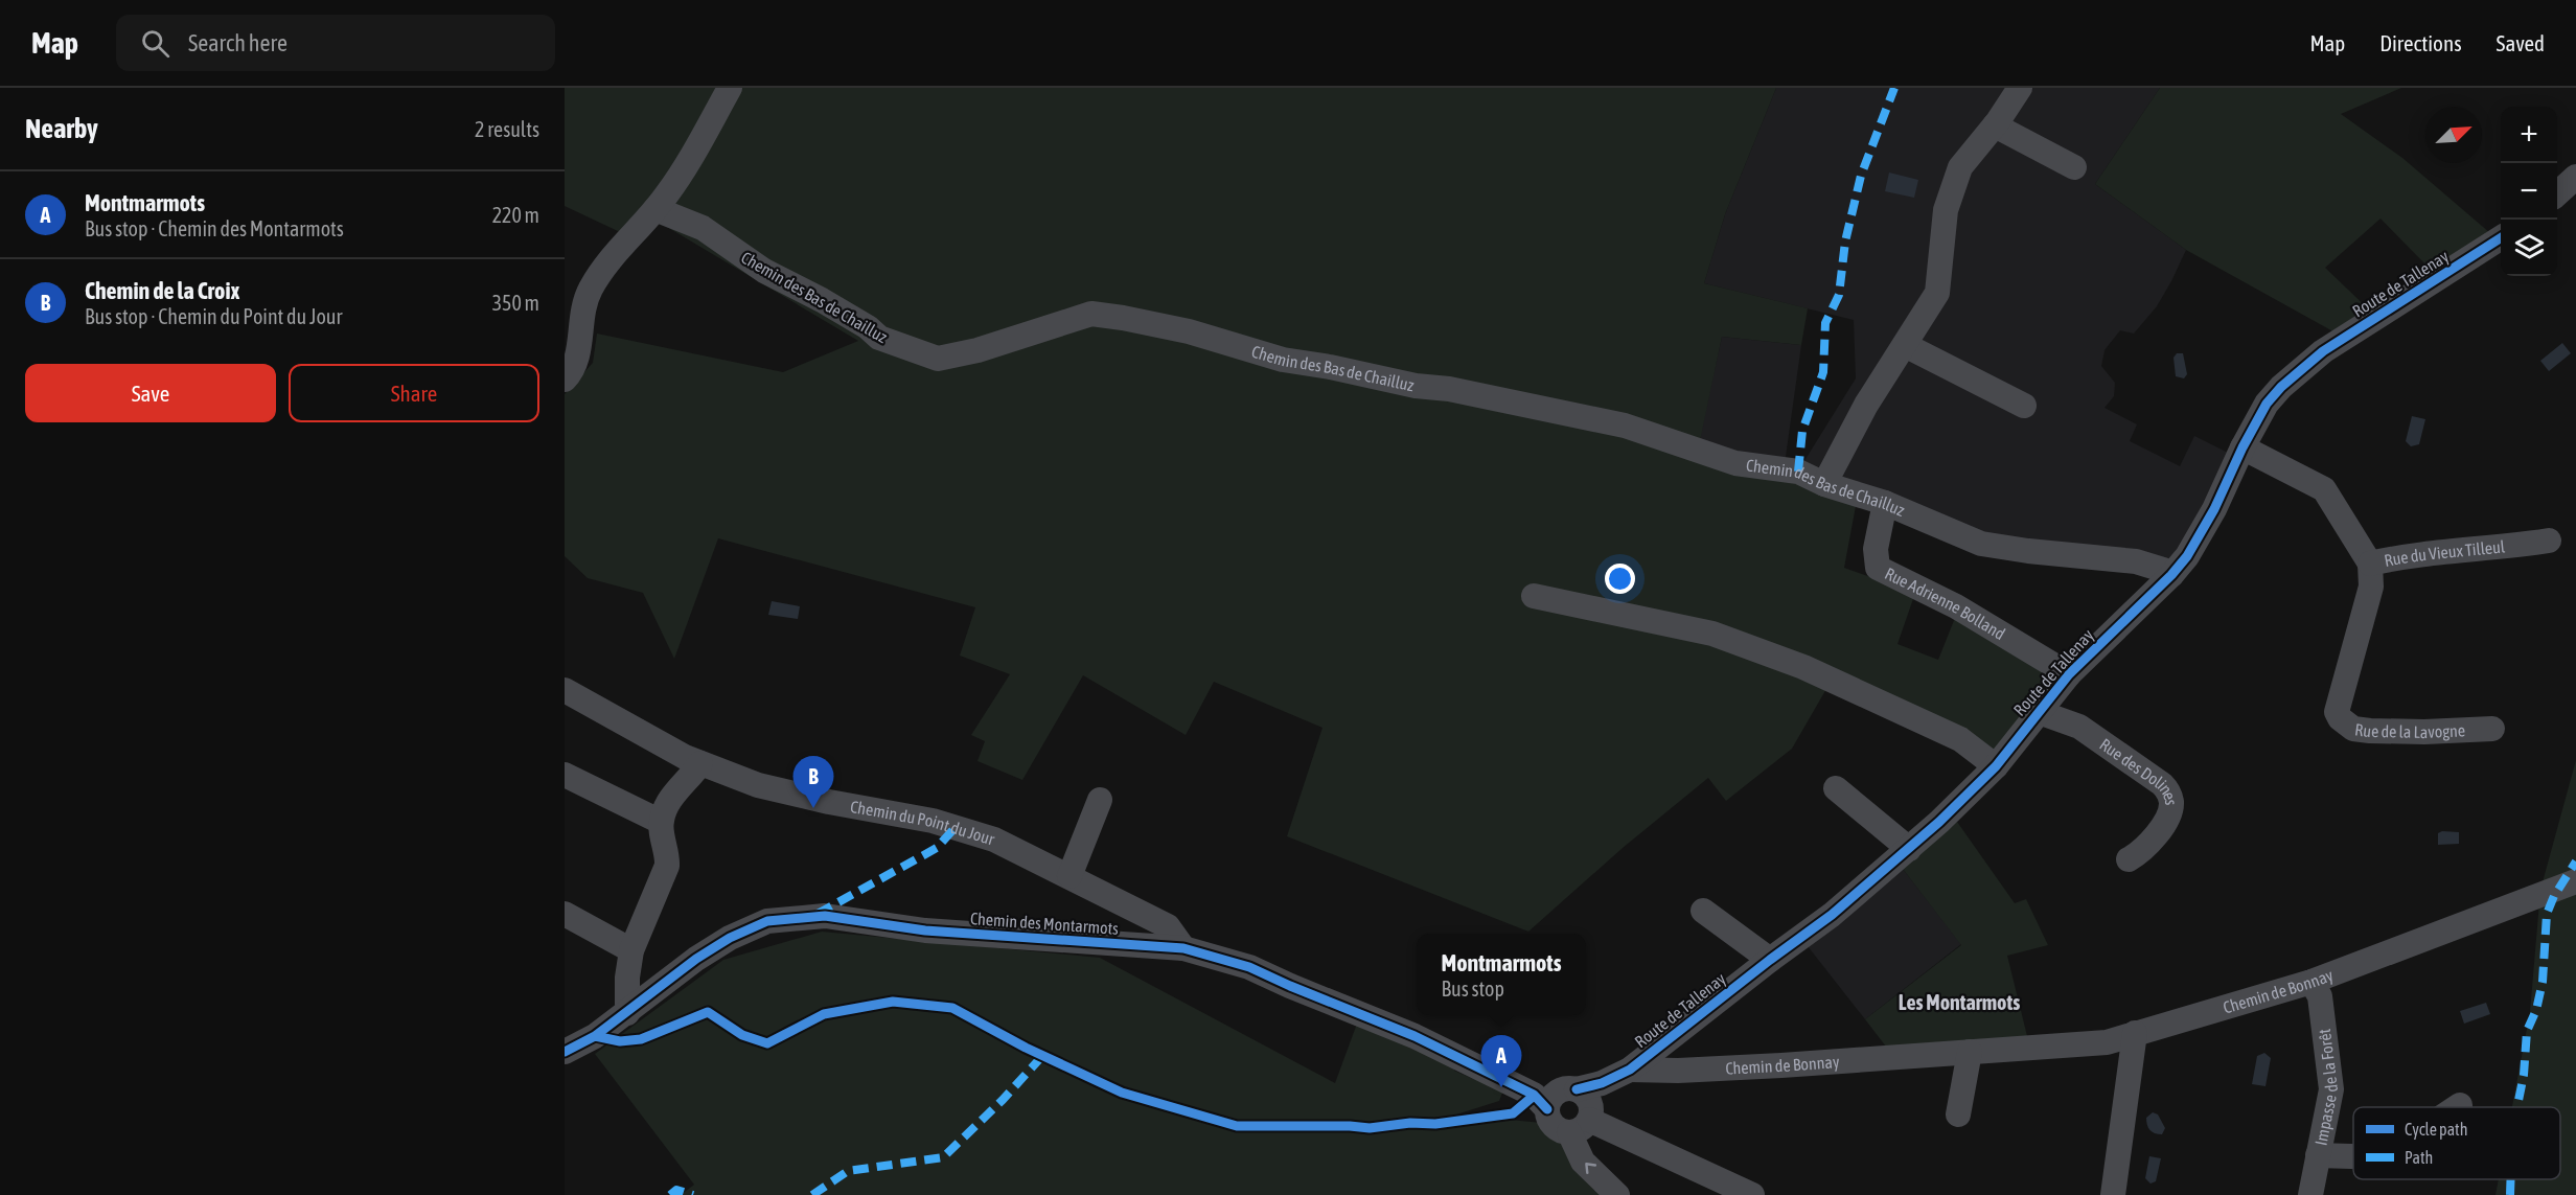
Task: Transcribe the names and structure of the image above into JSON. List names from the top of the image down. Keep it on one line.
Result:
{"streets":{"street":["Route de Tallenay","Chemin des Bas de Chailluz","Rue du Vieux Tilleul","Rue Adrienne Bolland","Rue de la Lavogne","Rue des Dolines","Chemin du Point du Jour","Chemin des Montarmots","Chemin de Bonnay","Impasse de la Forêt"]},"crossings":[["Route de Tallenay","Chemin des Bas de Chailluz"],["Route de Tallenay","Rue du Vieux Tilleul"],["Route de Tallenay","Rue Adrienne Bolland"],["Route de Tallenay","Rue des Dolines"],["Route de Tallenay","Chemin des Montarmots"],["Route de Tallenay","Chemin de Bonnay"],["Chemin des Bas de Chailluz","Rue Adrienne Bolland"],["Rue du Vieux Tilleul","Rue de la Lavogne"],["Chemin du Point du Jour","Chemin des Montarmots"],["Chemin de Bonnay","Impasse de la Forêt"]],"districts":["Les Montarmots"],"legend":["Cycle path","Path"],"north":"top right","page":{"header":"Map","search":"Search here","nav":["Map","Directions","Saved"],"heading":["Nearby","2 results"],"map_buttons":["+","−"],"list":[{"mark":"A","name":"Montmarmots","note":"Bus stop · Chemin des Montarmots","value":"220 m"},{"mark":"B","name":"Chemin de la Croix","note":"Bus stop · Chemin du Point du Jour","value":"350 m"}],"buttons":["Save","Share"],"pins":["B","A"],"popup":["Montmarmots","Bus stop"]}}
